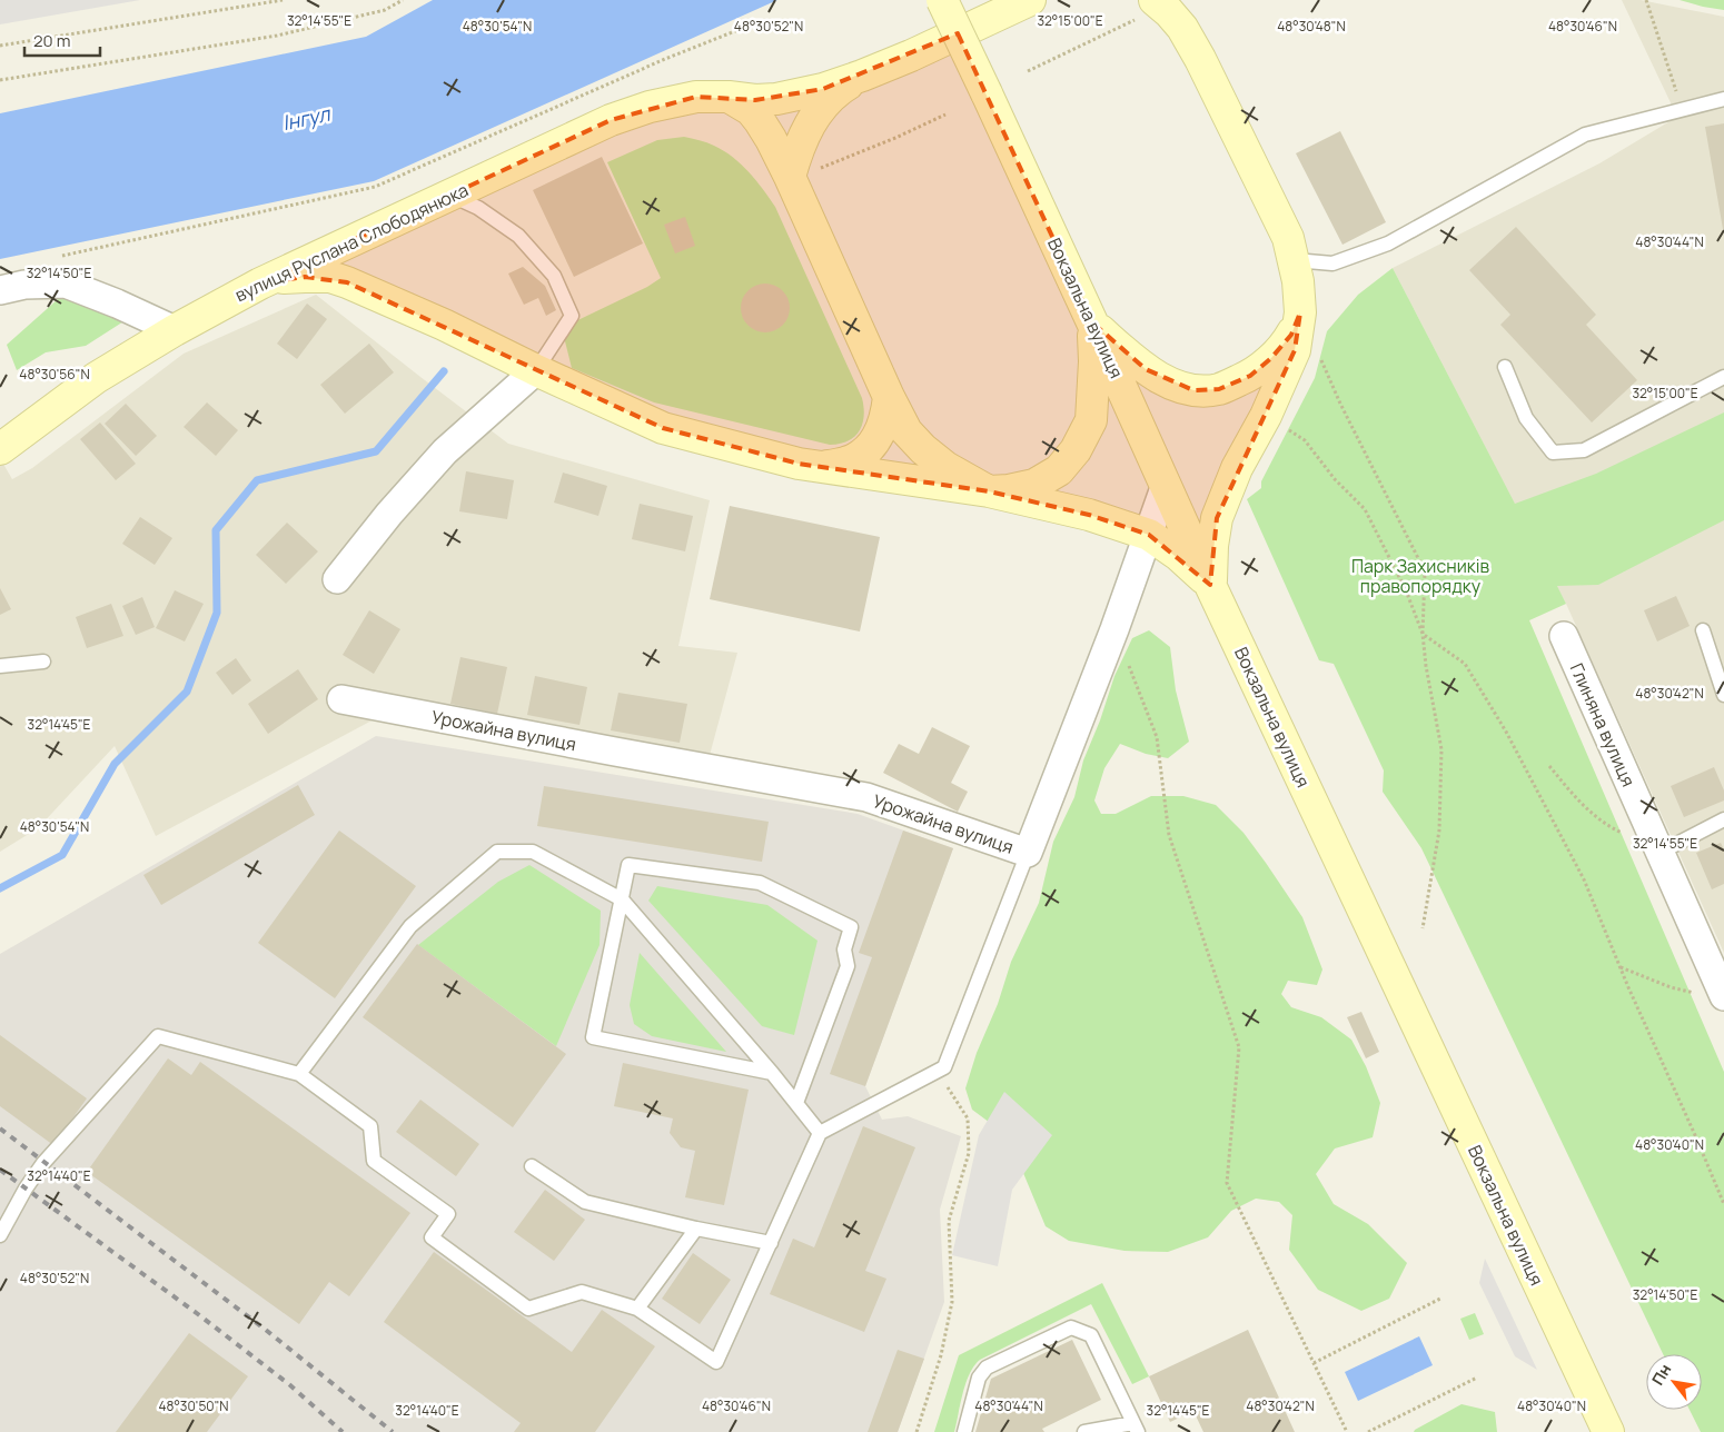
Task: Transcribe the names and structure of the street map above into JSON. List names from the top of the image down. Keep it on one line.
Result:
{"streets":{"main road":["вулиця Руслана Слободянюка","Вокзальна вулиця"],"street":["Глиняна вулиця","Урожайна вулиця"]},"crossings":[["Вокзальна вулиця","Урожайна вулиця"]],"water":["Інгул"],"parks":["Парк Захисників правопорядку"],"scale_bar":"20 m","north":"top left","coordinates":["32°14'55\"E","32°15'00\"E","48°30'54\"N","48°30'52\"N","48°30'48\"N","48°30'46\"N","48°30'44\"N","32°14'50\"E","48°30'56\"N","48°30'42\"N","32°14'45\"E","48°30'40\"N","32°14'40\"E","48°30'50\"N"]}
